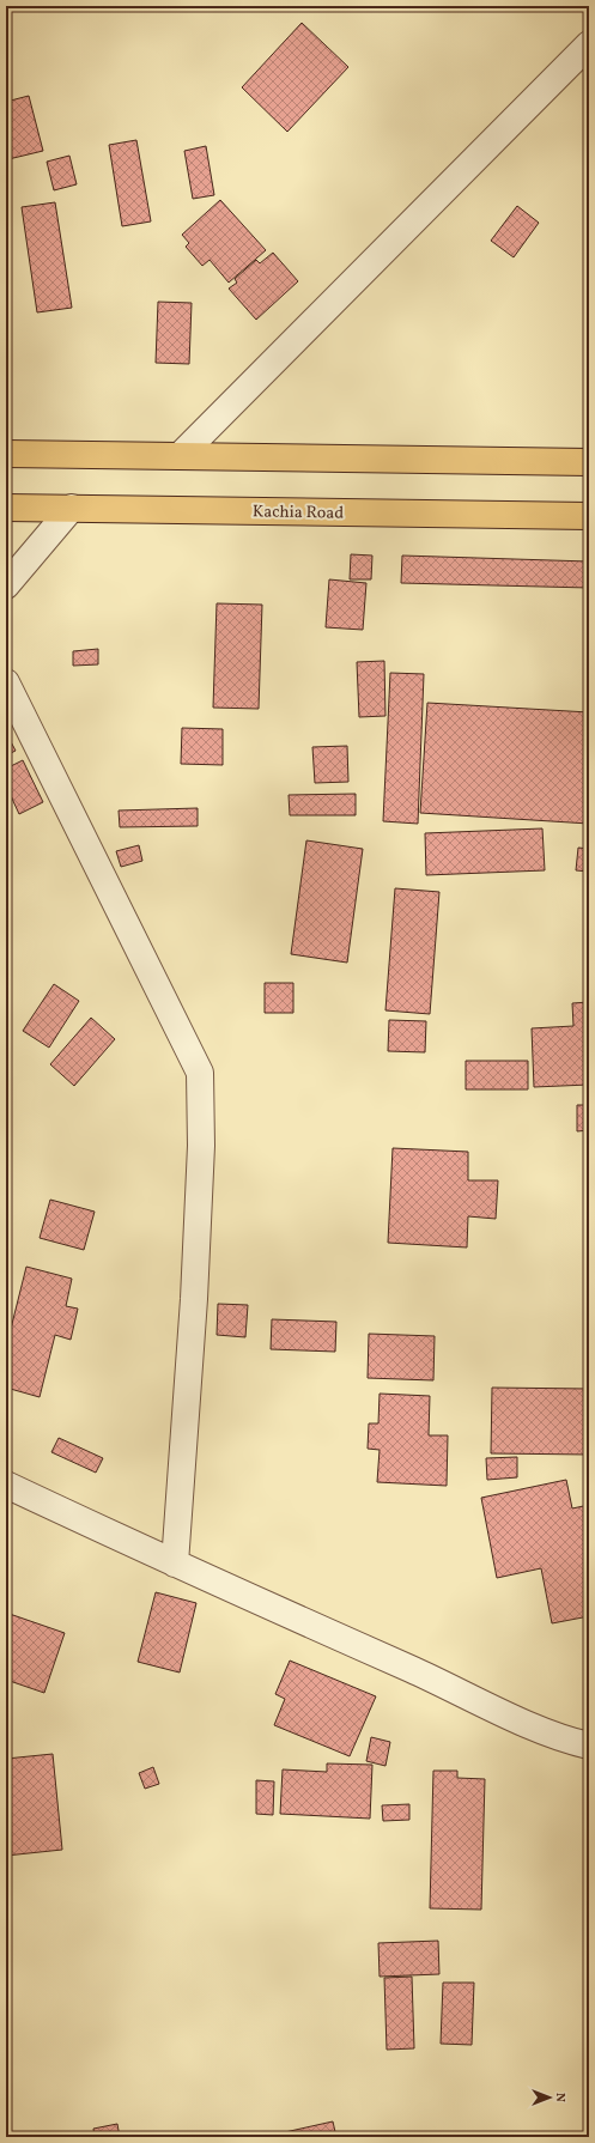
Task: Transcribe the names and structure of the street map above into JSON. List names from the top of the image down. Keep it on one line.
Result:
{"streets":{"main road":["Kachia Road"]},"north":"right"}
